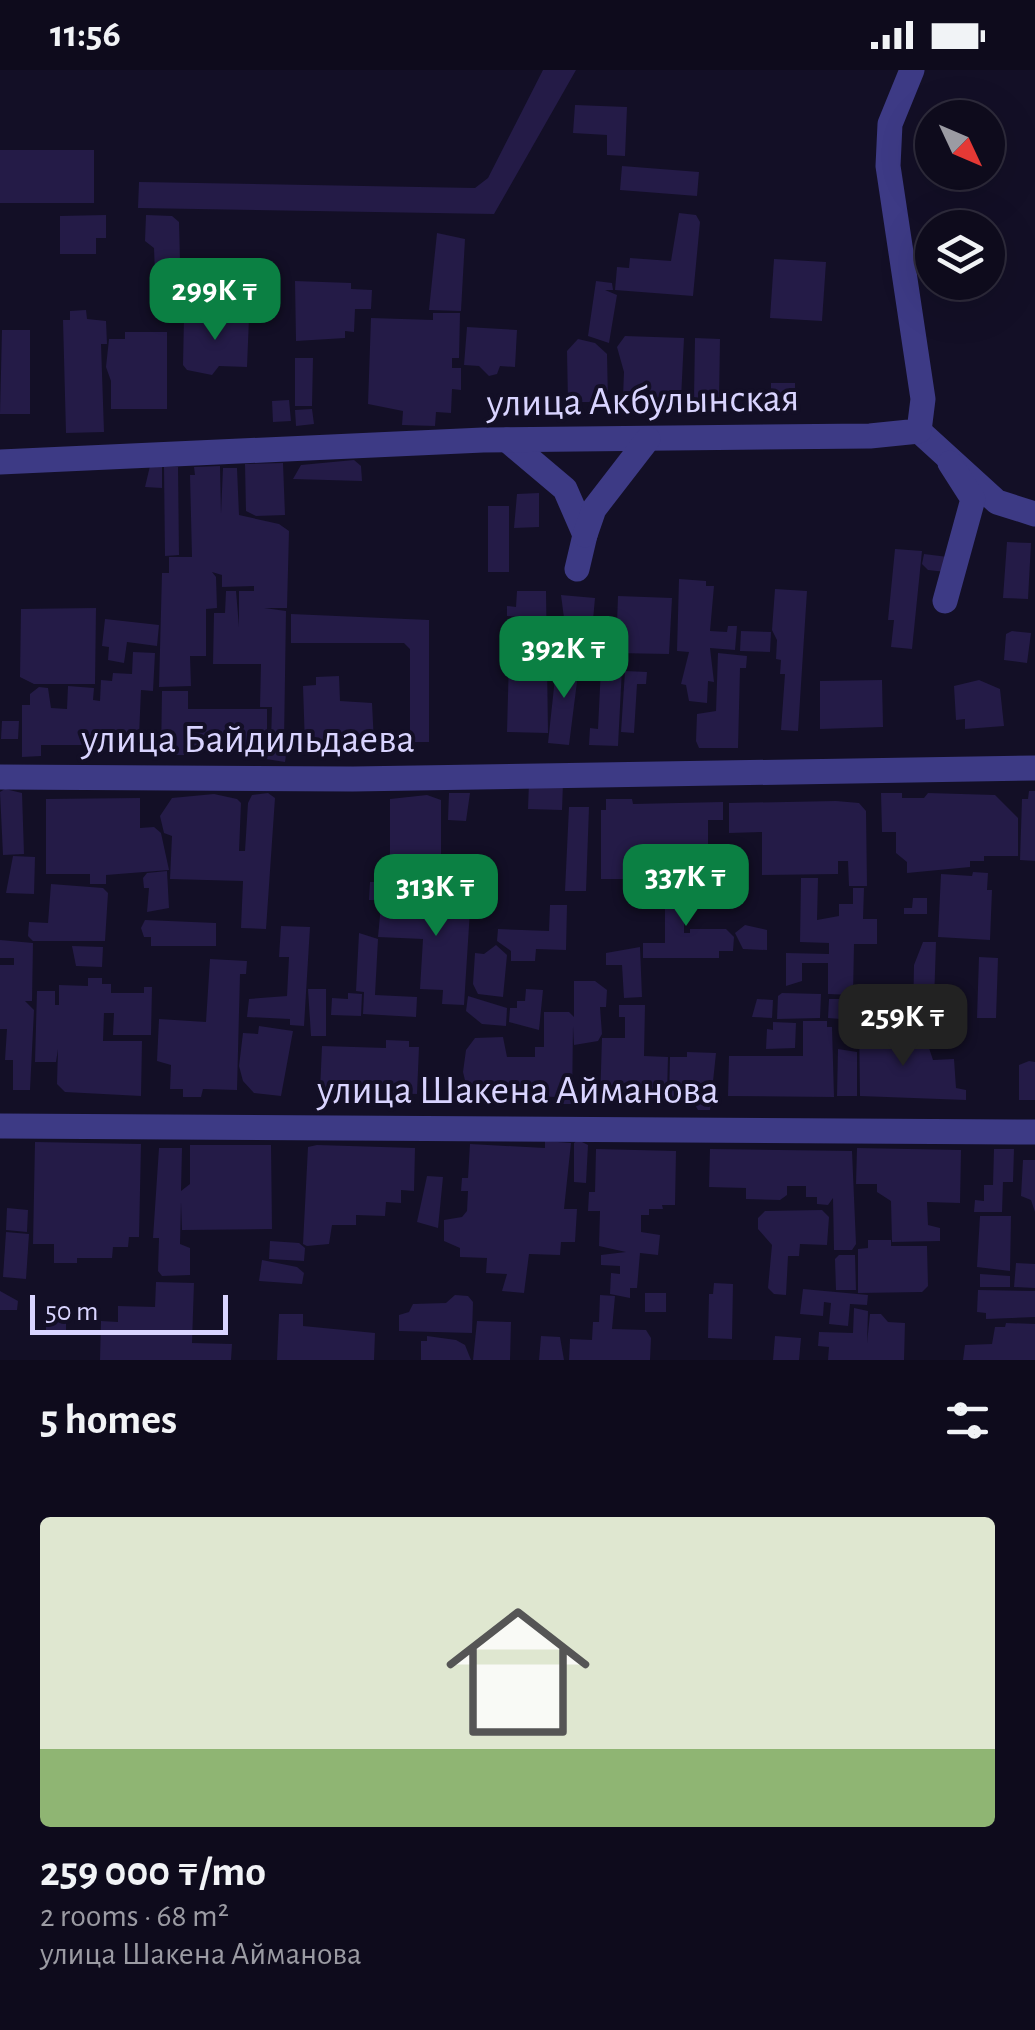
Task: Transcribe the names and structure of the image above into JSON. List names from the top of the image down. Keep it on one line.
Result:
{"streets":{"street":["улица Акбулынская","улица Байдильдаева","улица Шакена Айманова"]},"scale_bar":"50 m","north":"bottom right","page":{"status":"11:56","price":["299K ₸","392K ₸","337K ₸","313K ₸","259K ₸"],"scale":"50 m","heading":"5 homes","list":[{"name":"259 000 ₸/mo","note":"2 rooms · 68 m² · улица Шакена Айманова"}]}}
